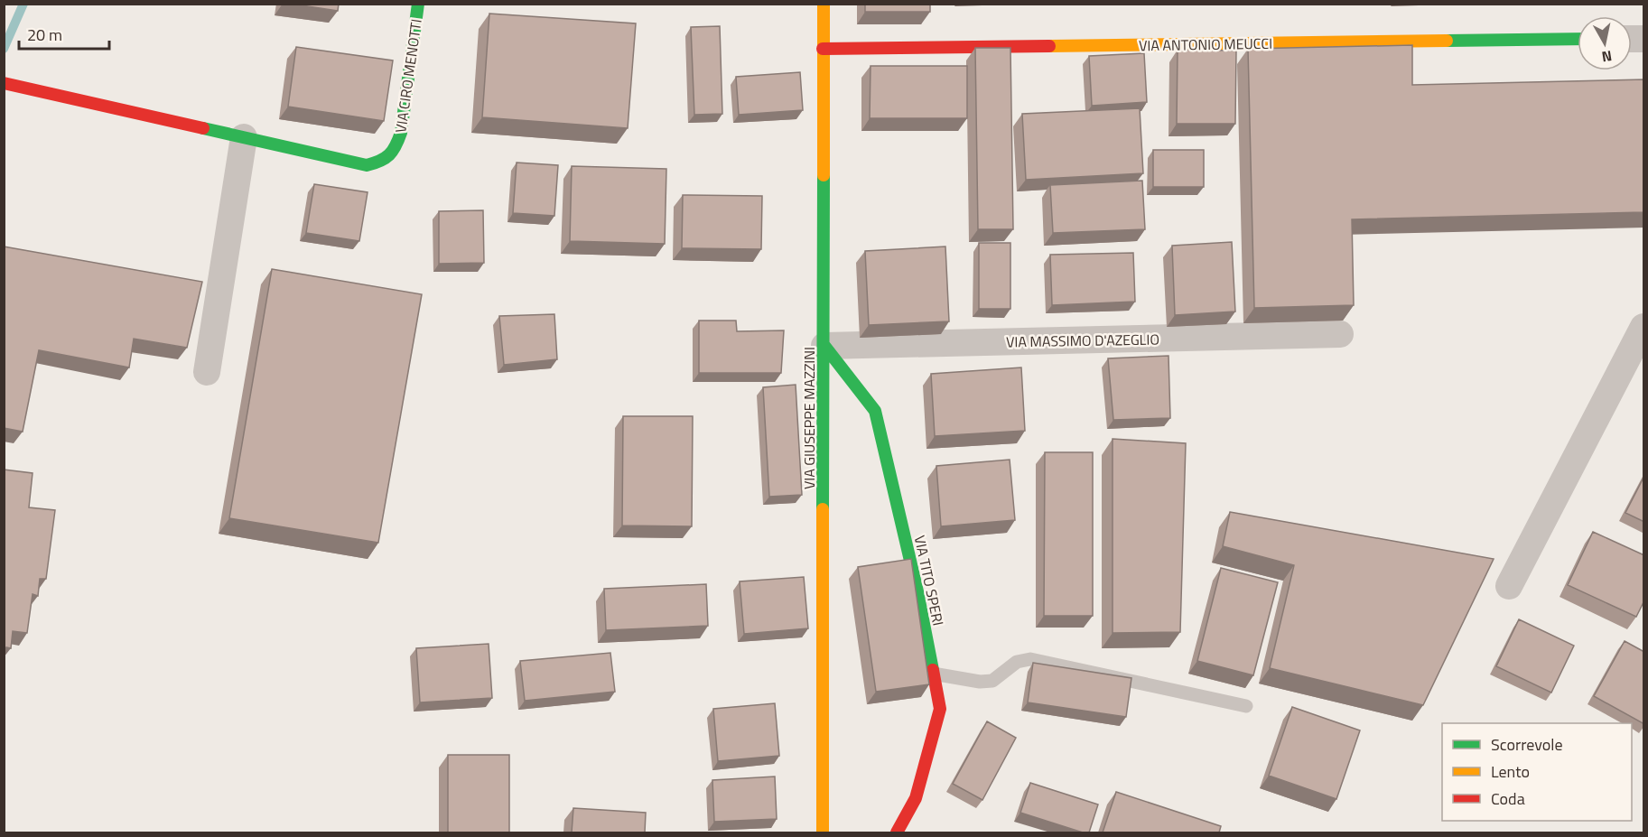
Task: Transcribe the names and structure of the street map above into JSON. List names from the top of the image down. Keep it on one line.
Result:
{"streets":{"street":["VIA ANTONIO MEUCCI","VIA CIRO MENOTTI","VIA MASSIMO D'AZEGLIO","VIA GIUSEPPE MAZZINI","VIA TITO SPERI"]},"crossings":[["VIA ANTONIO MEUCCI","VIA GIUSEPPE MAZZINI"],["VIA MASSIMO D'AZEGLIO","VIA GIUSEPPE MAZZINI"],["VIA MASSIMO D'AZEGLIO","VIA TITO SPERI"],["VIA GIUSEPPE MAZZINI","VIA TITO SPERI"]],"legend":["Scorrevole","Lento","Coda"],"scale_bar":"20 m","north":"bottom"}
